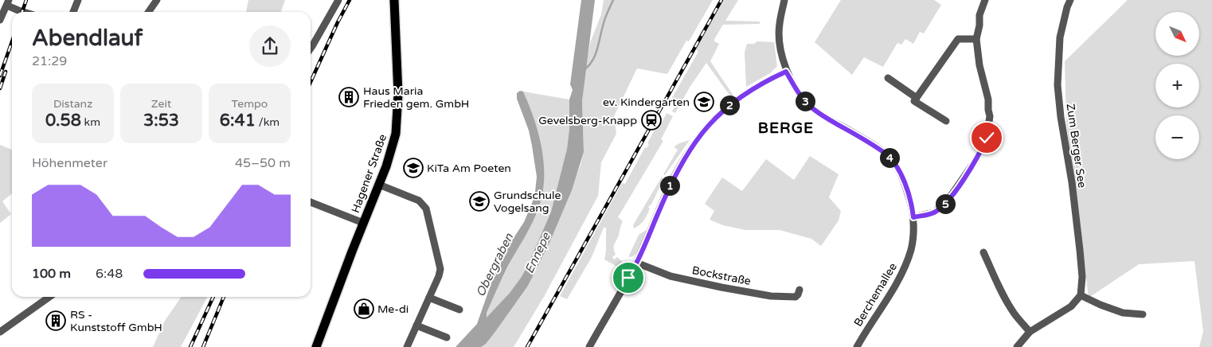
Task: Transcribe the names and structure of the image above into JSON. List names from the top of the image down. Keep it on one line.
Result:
{"streets":{"main road":["Hagener Straße"],"street":["Zum Berger See","Bockstraße","Berchemallee"]},"districts":["BERGE"],"water":["Ennepe","Obergraben"],"places":{"building":["Haus Maria Frieden gem. GmbH","RS - Kunststoff GmbH"],"school or university":["ev. Kindergarten","KiTa Am Poeten","Grundschule Vogelsang"],"station":["Gevelsberg-Knapp"],"shop":["Me-di"]},"north":"bottom right","page":{"map_buttons":["+","−"],"heading":["Abendlauf","21:29"],"stats":[["Distanz","0.58 km"],["Zeit","3:53"],["Tempo","6:41 /km"]],"pins":["3","2","4","1","5"],"chart":["Höhenmeter","45–50 m"],"list":[{"name":"100 m","note":"6:48"}]}}
